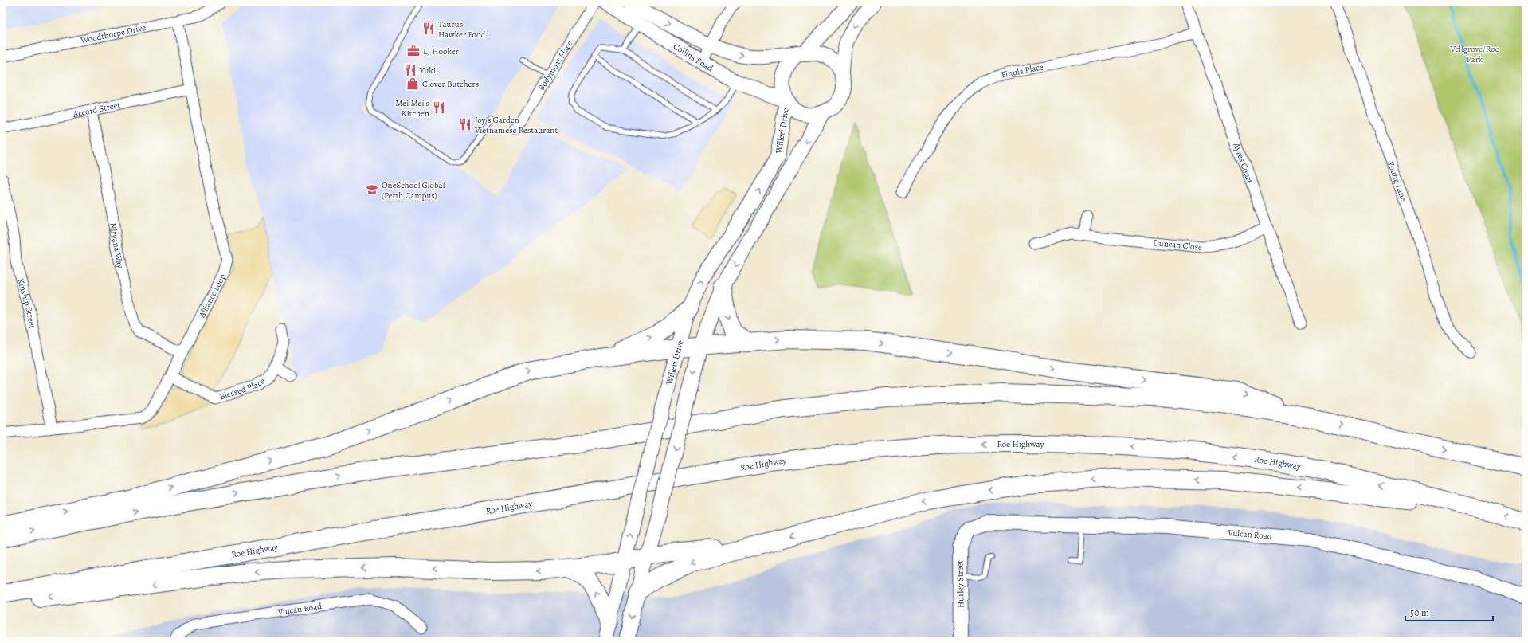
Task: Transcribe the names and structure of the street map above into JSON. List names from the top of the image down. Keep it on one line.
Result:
{"streets":{"highway":["Roe Highway"],"main road":["Collins Road","Willeri Drive","Vulcan Road","Hurley Street"],"street":["Woodthorpe Drive","Bodymoat Place","Finula Place","Accord Street","Ayres Court","Young Lane","Duncan Close","Nirvana Way","Alliance Loop","Kinship Street","Blessed Place"]},"crossings":[["Woodthorpe Drive","Alliance Loop"],["Collins Road","Willeri Drive"],["Finula Place","Ayres Court"],["Accord Street","Nirvana Way"],["Accord Street","Alliance Loop"],["Ayres Court","Duncan Close"],["Nirvana Way","Alliance Loop"],["Alliance Loop","Kinship Street"],["Alliance Loop","Blessed Place"],["Vulcan Road","Hurley Street"]],"parks":["Vellgrove/Roe Park"],"places":{"restaurant":["Taurus Hawker Food","Yuki","Mei Mei's Kitchen","Joy's Garden Vietnamese Restaurant"],"office":["LJ Hooker"],"shop":["Clover Butchers"],"school or university":["OneSchool Global (Perth Campus)"]},"scale_bar":"50 m"}
